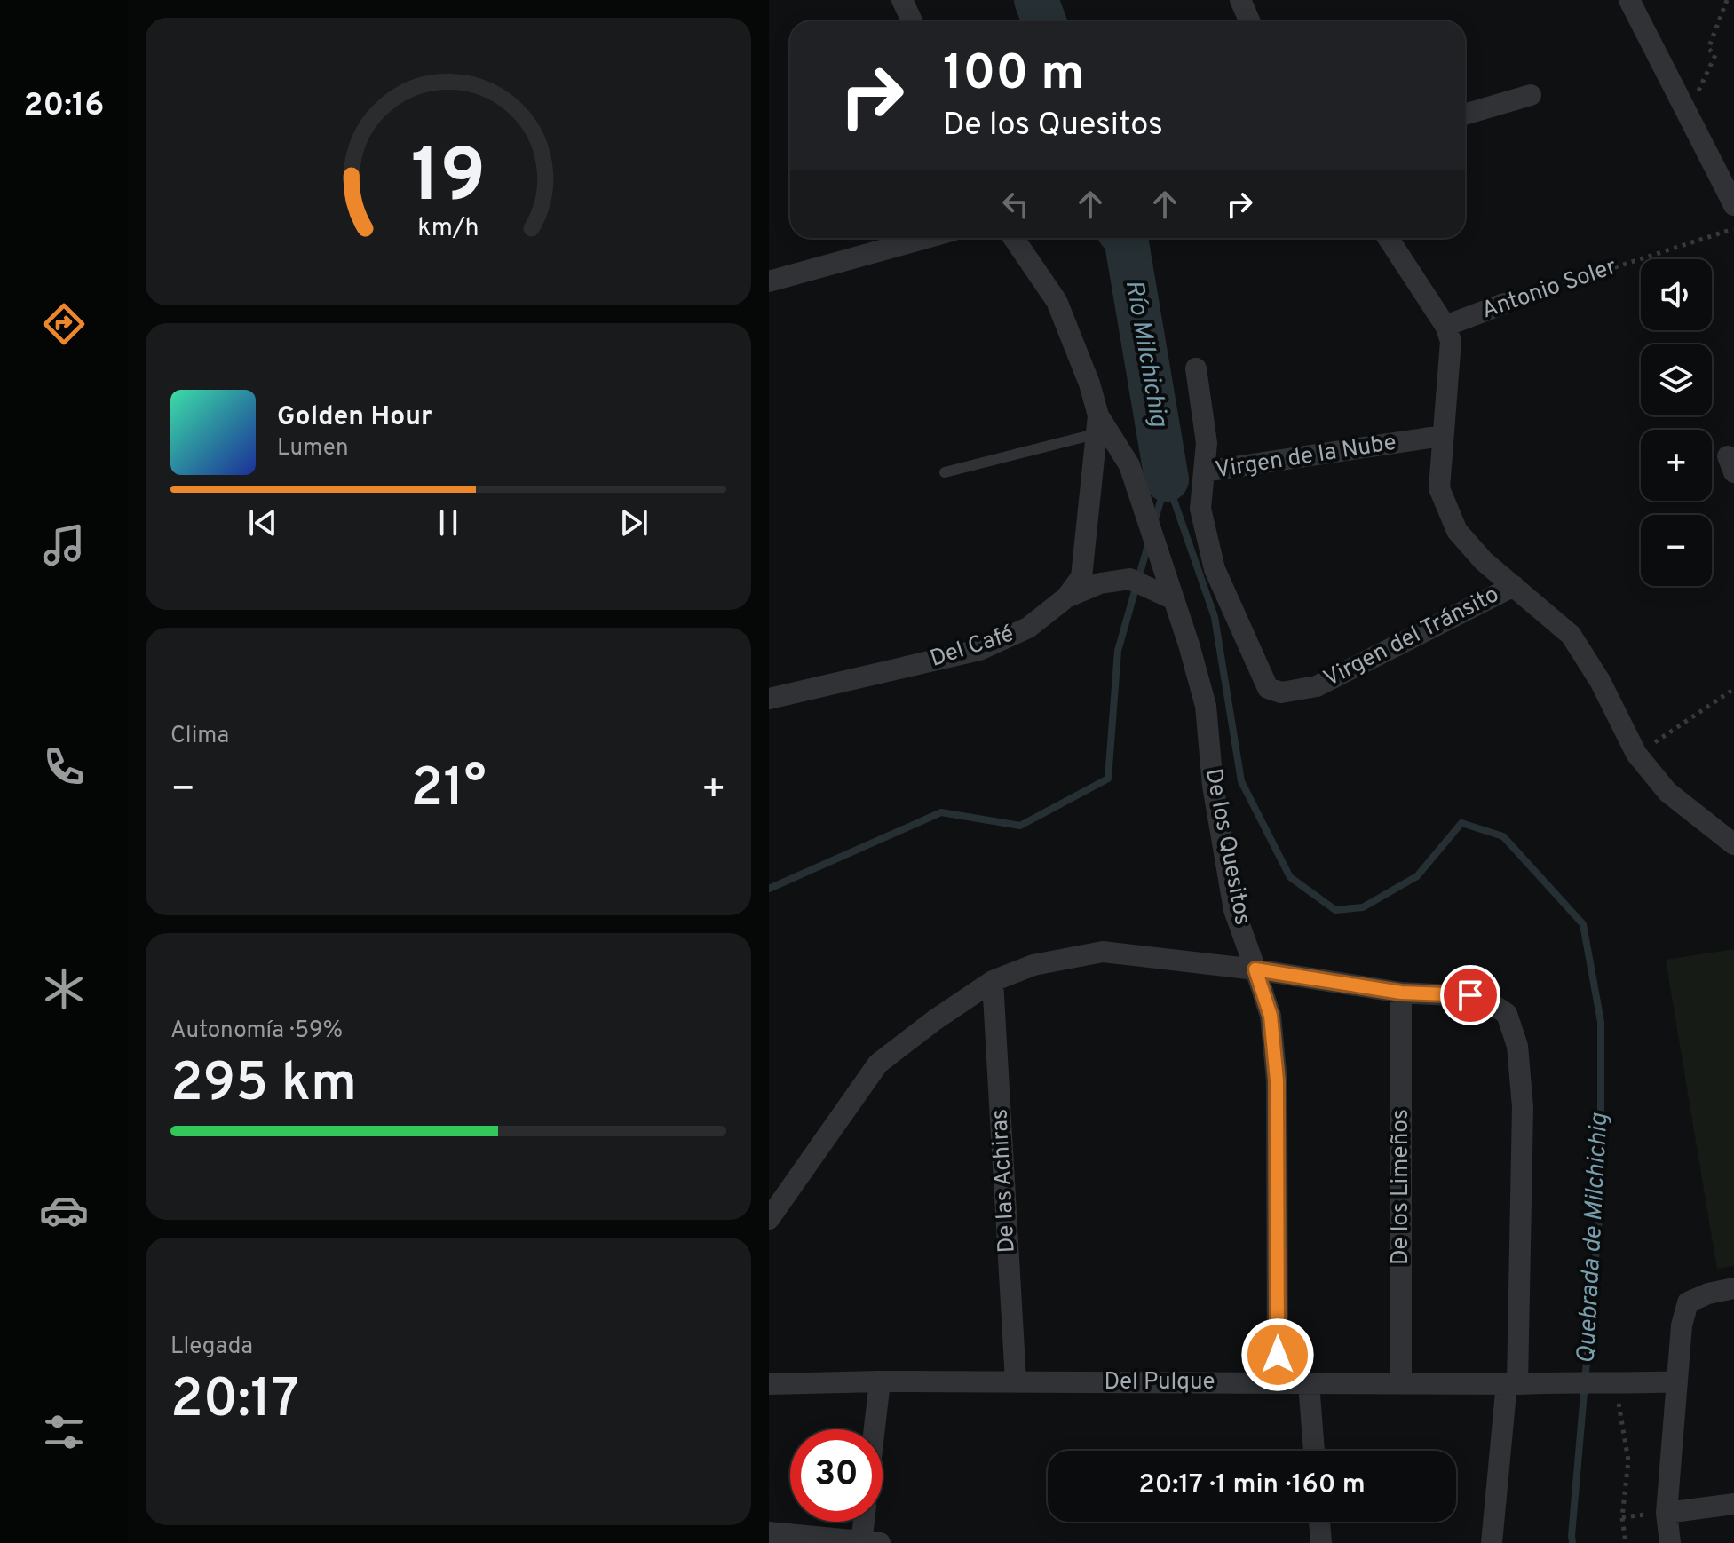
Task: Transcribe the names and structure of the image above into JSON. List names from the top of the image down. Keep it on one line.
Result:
{"streets":{"street":["Antonio Soler","Virgen de la Nube","Virgen del Tránsito","Del Café","De los Quesitos","De las Achiras","De los Limeños","Del Pulque"]},"crossings":[["Virgen de la Nube","Virgen del Tránsito"],["Del Café","De los Quesitos"],["De los Quesitos","Del Pulque"],["De las Achiras","Del Pulque"],["De los Limeños","Del Pulque"]],"water":["Río Milchichig","Quebrada de Milchichig"],"page":{"tabs":"20:16","turn":["100 m","De los Quesitos"],"map_buttons":["+","−"],"song":["Golden Hour","Lumen"],"tile":["Clima",["Autonomía · 59%","295 km"],["Llegada","20:17"]],"heat":["−","21°","+"],"limit":"30","trip":"20:17 · 1 min · 160 m","gauge":["19","km/h"]}}
